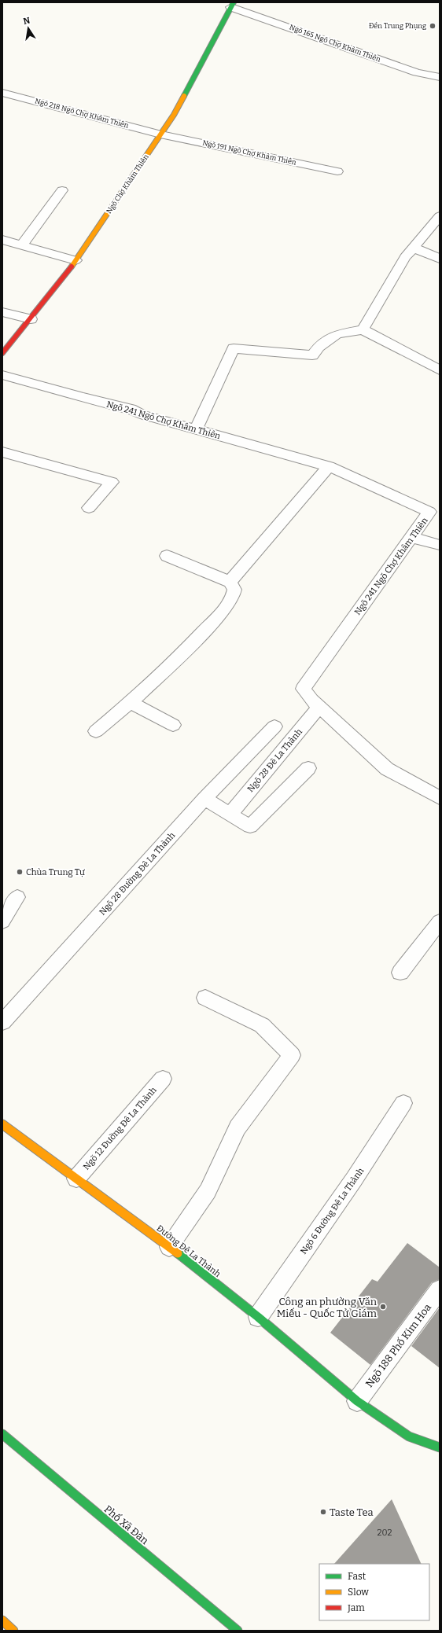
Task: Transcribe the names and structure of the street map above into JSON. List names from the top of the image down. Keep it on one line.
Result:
{"streets":{"street":["Ngõ Chợ Khâm Thiên","Đường Đê La Thành","Phố Xã Đàn"],"lane":["Ngõ 165 Ngõ Chợ Khâm Thiên","Ngõ 218 Ngõ Chợ Khâm Thiên","Ngõ 191 Ngõ Chợ Khâm Thiên","Ngõ 241 Ngõ Chợ Khâm Thiên","Ngõ 28 Đê La Thành","Ngõ 28 Đường Đê La Thành","Ngõ 12 Đường Đê La Thành","Ngõ 6 Đường Đê La Thành","Ngõ 188 Phố Kim Hoa"]},"crossings":[["Ngõ 165 Ngõ Chợ Khâm Thiên","Ngõ Chợ Khâm Thiên"],["Ngõ 218 Ngõ Chợ Khâm Thiên","Ngõ 191 Ngõ Chợ Khâm Thiên"],["Ngõ 218 Ngõ Chợ Khâm Thiên","Ngõ Chợ Khâm Thiên"],["Ngõ 191 Ngõ Chợ Khâm Thiên","Ngõ Chợ Khâm Thiên"],["Ngõ 241 Ngõ Chợ Khâm Thiên","Ngõ 28 Đê La Thành"],["Ngõ 12 Đường Đê La Thành","Đường Đê La Thành"],["Ngõ 6 Đường Đê La Thành","Đường Đê La Thành"],["Đường Đê La Thành","Ngõ 188 Phố Kim Hoa"]],"places":["Đền Trung Phụng","Chùa Trung Tự","Công an phường Văn Miếu - Quốc Tử Giám","Taste Tea"],"house_numbers":["202"],"legend":["Fast","Slow","Jam"],"north":"top"}
